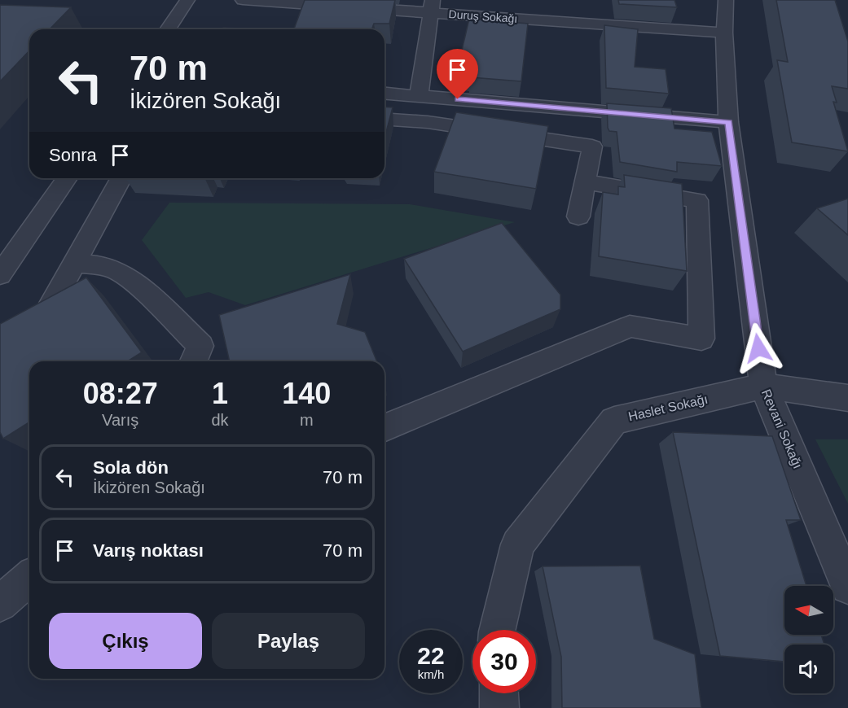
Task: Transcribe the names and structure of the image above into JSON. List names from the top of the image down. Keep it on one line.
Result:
{"streets":{"street":["Duruş Sokağı","Haslet Sokağı","Revani Sokağı"]},"crossings":[["Duruş Sokağı","Revani Sokağı"],["Haslet Sokağı","Revani Sokağı"]],"north":"left","page":{"turn":["70 m","İkizören Sokağı"],"then":"Sonra","eta":["08:27","Varış","1","dk","140","m"],"list":[{"name":"Sola dön","note":"İkizören Sokağı","value":"70 m"},{"name":"Varış noktası","value":"70 m"}],"buttons":["Çıkış","Paylaş"],"speed":"22 km/h","limit":"30"}}
